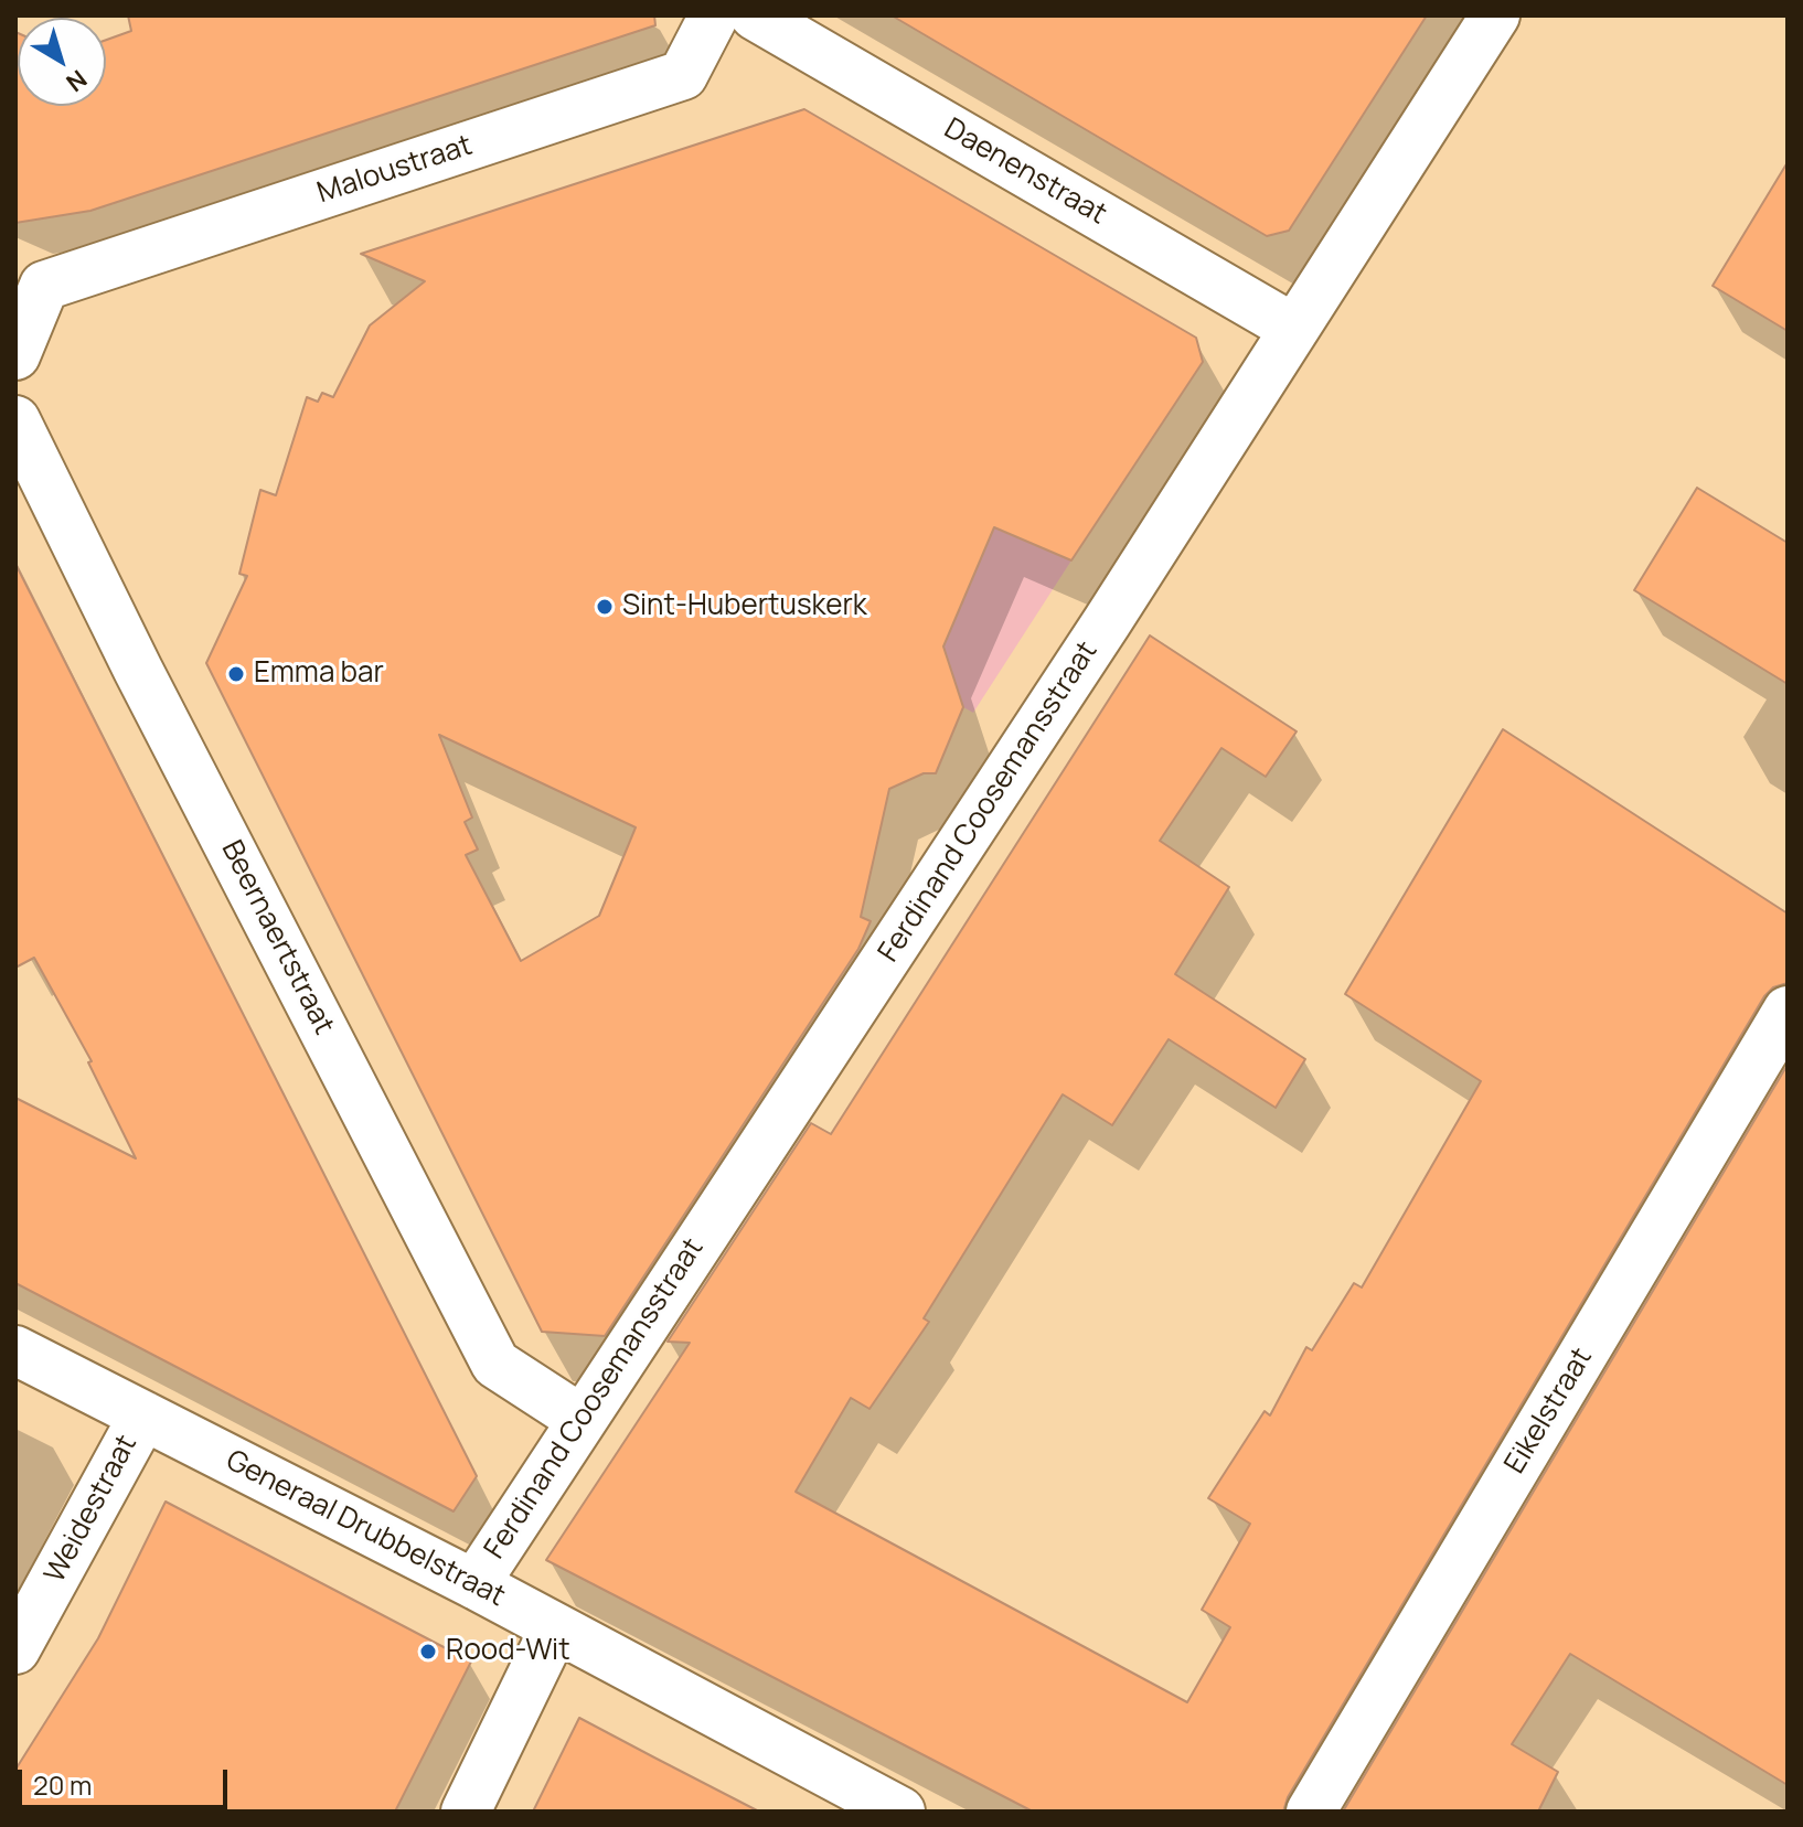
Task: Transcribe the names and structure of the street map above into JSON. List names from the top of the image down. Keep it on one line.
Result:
{"streets":{"street":["Maloustraat","Daenenstraat","Ferdinand Coosemansstraat","Beernaertstraat","Eikelstraat","Weidestraat","Generaal Drubbelstraat"]},"crossings":[["Daenenstraat","Ferdinand Coosemansstraat"],["Ferdinand Coosemansstraat","Beernaertstraat"],["Ferdinand Coosemansstraat","Generaal Drubbelstraat"],["Weidestraat","Generaal Drubbelstraat"]],"places":["Sint-Hubertuskerk","Emma bar","Rood-Wit"],"scale_bar":"20 m","north":"bottom right"}
